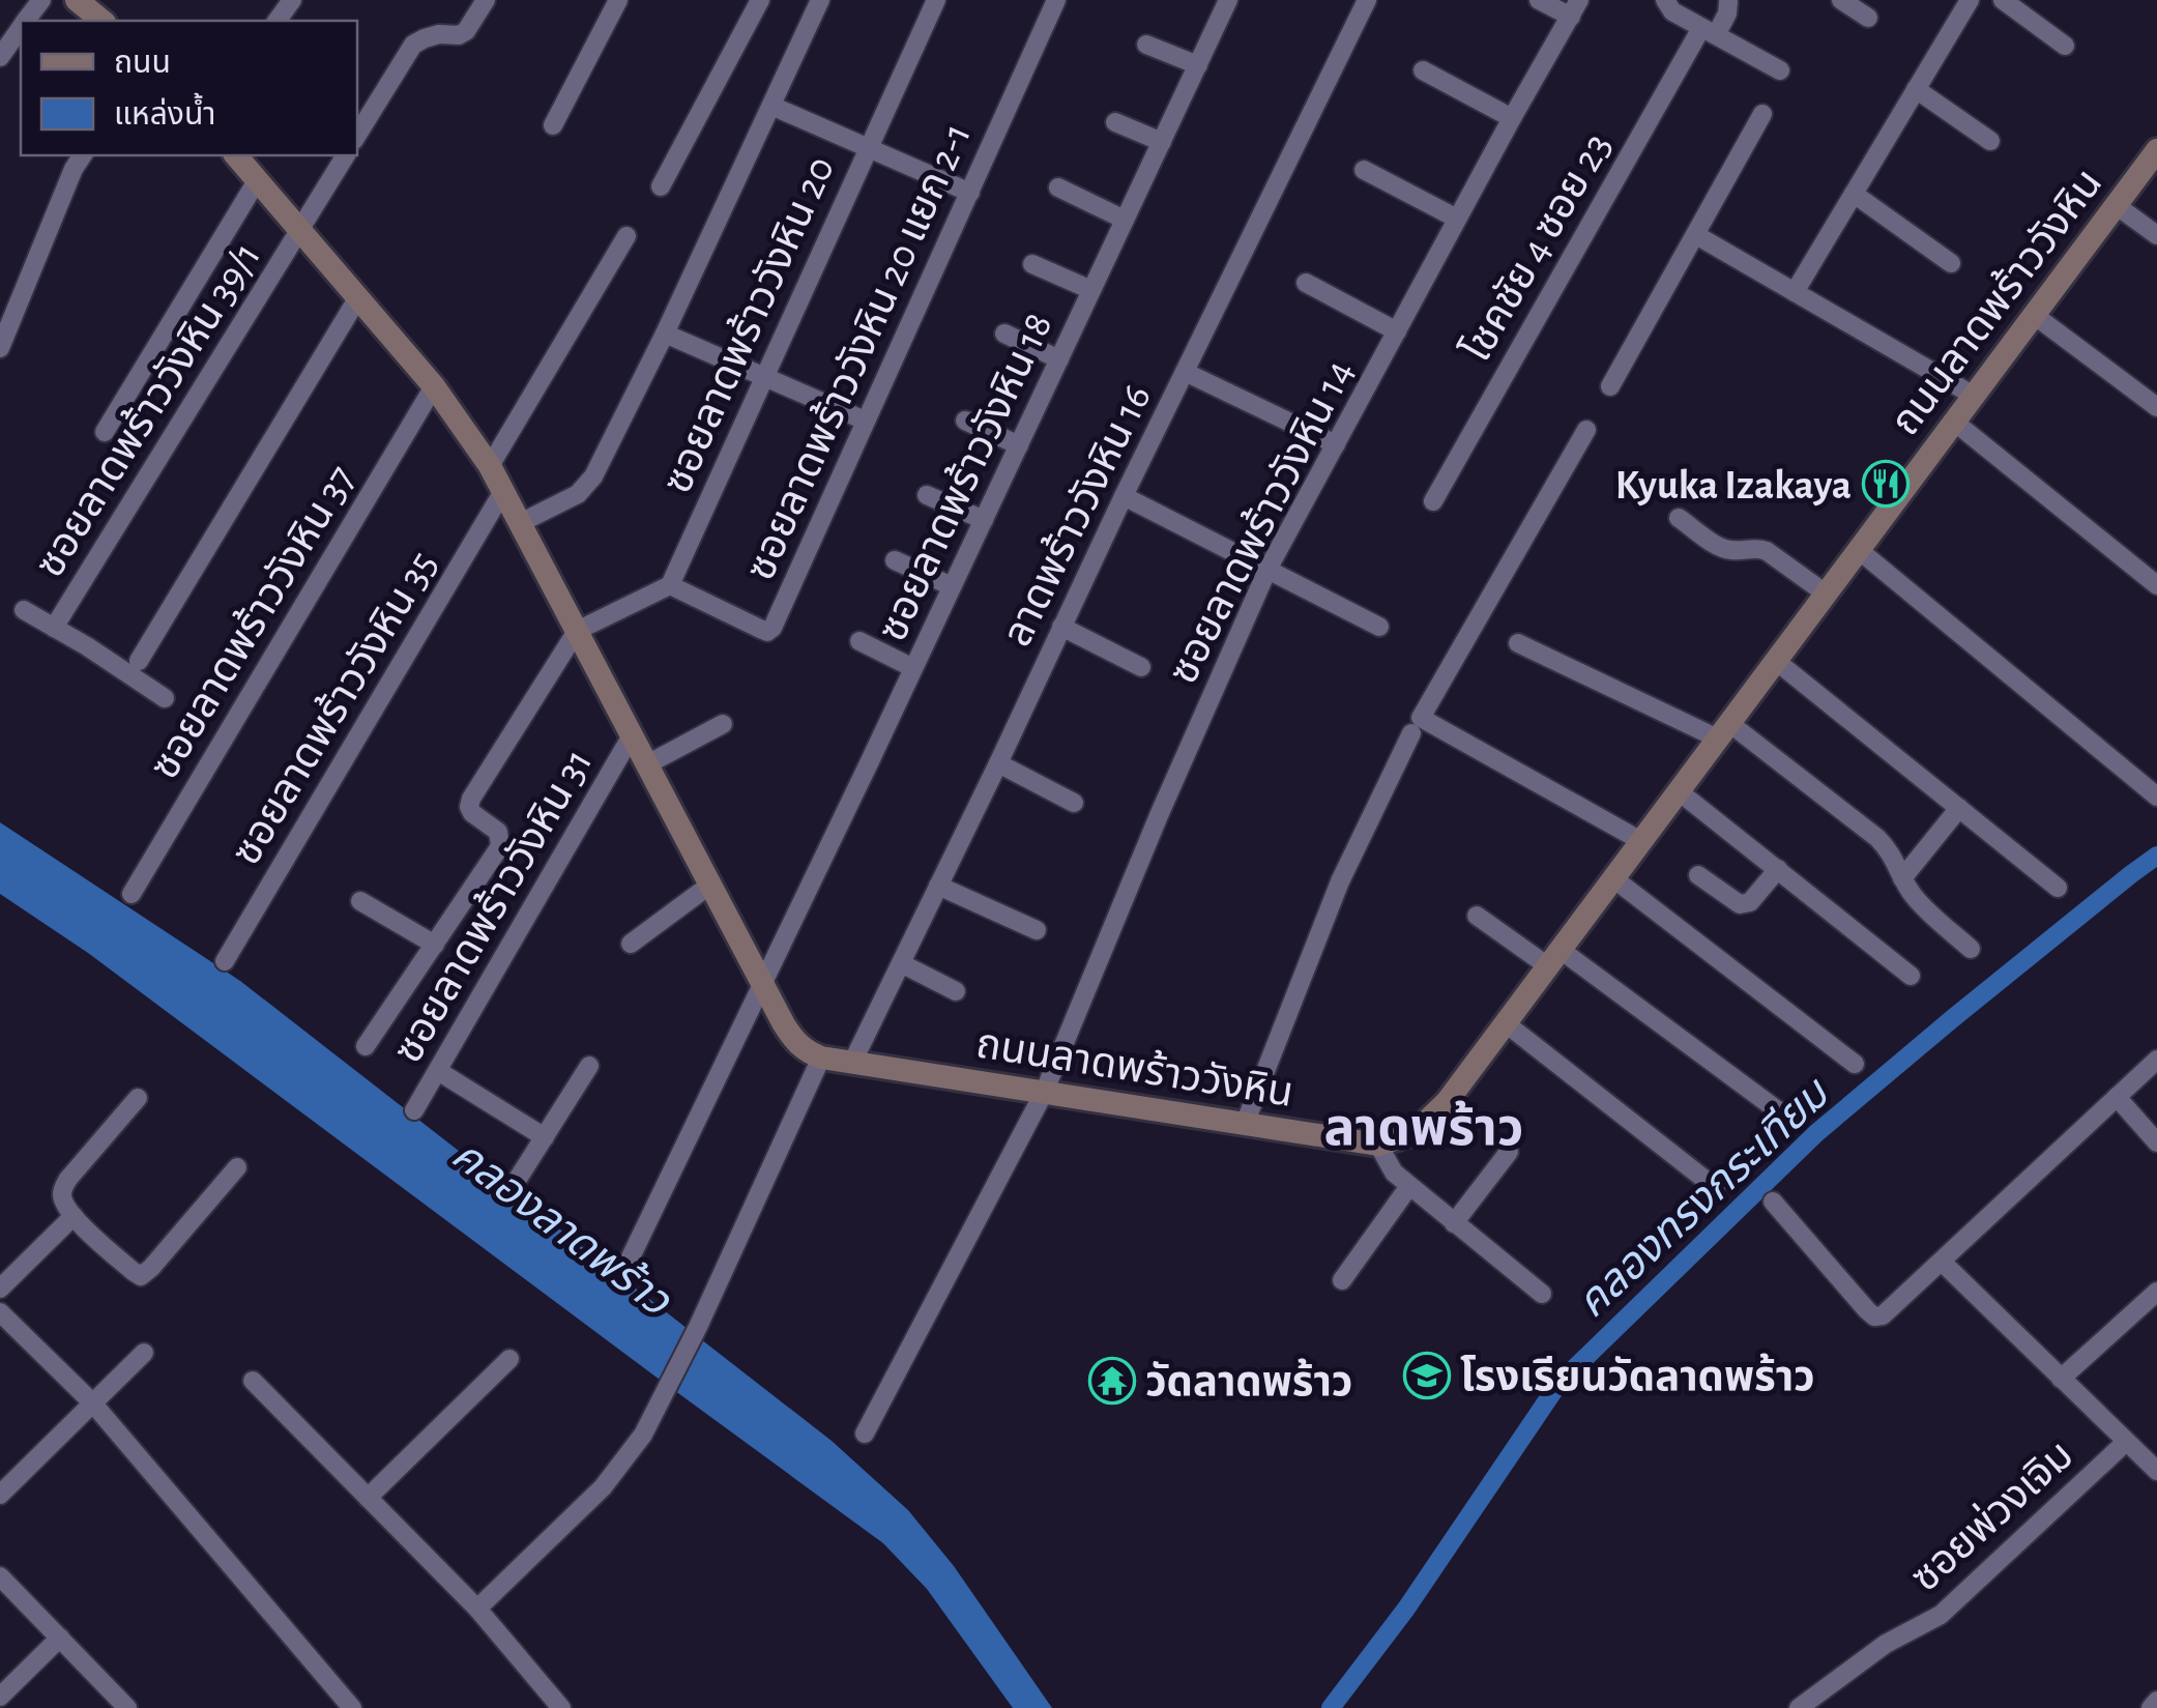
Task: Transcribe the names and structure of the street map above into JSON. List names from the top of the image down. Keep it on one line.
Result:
{"streets":{"main road":["ถนนลาดพร้าววังหิน"],"street":["โชคชัย 4 ซอย 23","ซอยลาดพร้าววังหิน 20","ซอยลาดพร้าววังหิน 20 แยก 2-1","ซอยลาดพร้าววังหิน 39/1","ซอยลาดพร้าววังหิน 18","ลาดพร้าววังหิน 16","ซอยลาดพร้าววังหิน 14","ซอยลาดพร้าววังหิน 37","ซอยลาดพร้าววังหิน 35","ซอยลาดพร้าววังหิน 31","ซอยพ่วงเจิม"]},"crossings":[["ถนนลาดพร้าววังหิน","ลาดพร้าววังหิน 16"],["ถนนลาดพร้าววังหิน","ซอยลาดพร้าววังหิน 14"],["ซอยลาดพร้าววังหิน 20","ซอยลาดพร้าววังหิน 20 แยก 2-1"]],"districts":["ลาดพร้าว"],"water":["คลองทรงกระเทียม","คลองลาดพร้าว"],"places":{"restaurant":["Kyuka Izakaya"],"school or university":["โรงเรียนวัดลาดพร้าว"],"temple":["วัดลาดพร้าว"]},"legend":["ถนน","แหล่งน้ำ"]}
